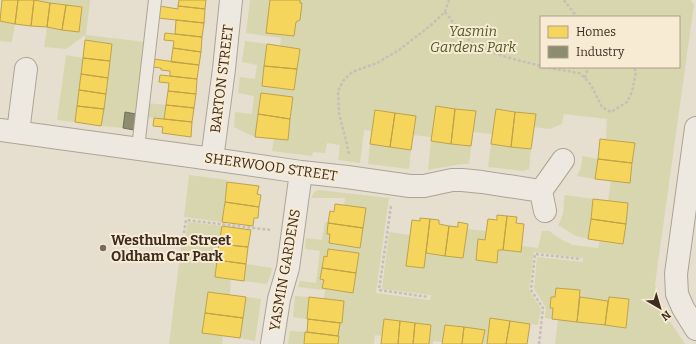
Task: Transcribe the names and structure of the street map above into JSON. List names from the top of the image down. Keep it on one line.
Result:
{"streets":{"street":["BARTON STREET","SHERWOOD STREET","YASMIN GARDENS"]},"crossings":[["BARTON STREET","SHERWOOD STREET"],["SHERWOOD STREET","YASMIN GARDENS"]],"parks":["Yasmin Gardens Park"],"places":["Westhulme Street Oldham Car Park"],"legend":["Homes","Industry"],"north":"bottom right"}
